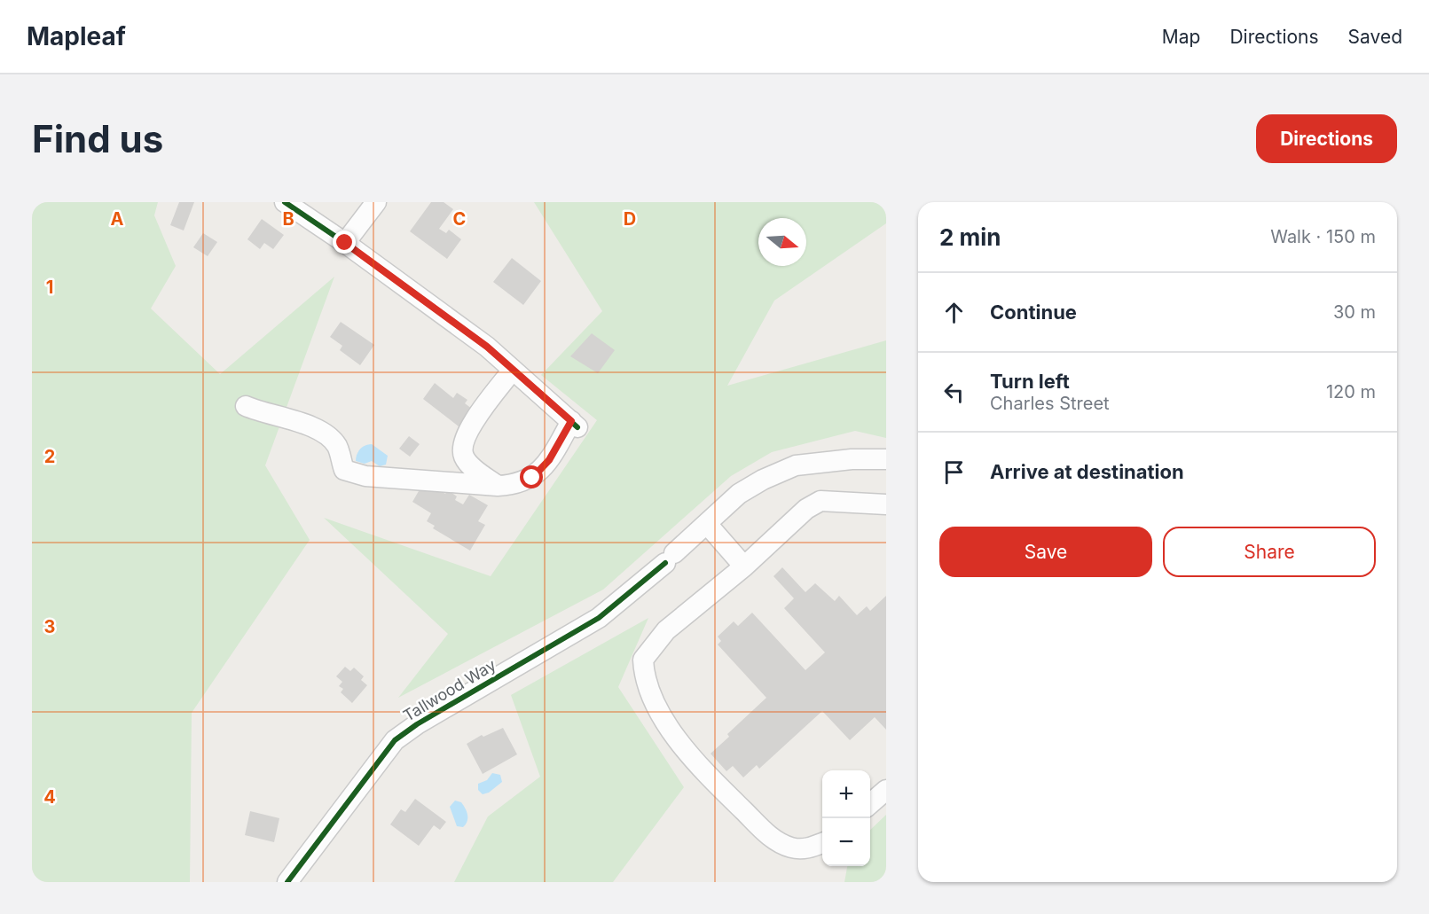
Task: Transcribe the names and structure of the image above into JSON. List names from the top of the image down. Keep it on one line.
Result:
{"streets":{"street":["Tallwood Way"]},"north":"right","page":{"header":"Mapleaf","nav":["Map","Directions","Saved"],"buttons":["Directions",["Save","Share"]],"title":"Find us","heading":["2 min","Walk · 150 m"],"list":[["Continue","30 m"],["Turn left","Charles Street","120 m"],"Arrive at destination"],"map_buttons":["+","−"]},"grid":{"columns":["A","B","C","D"],"rows":["1","2","3","4"]}}
